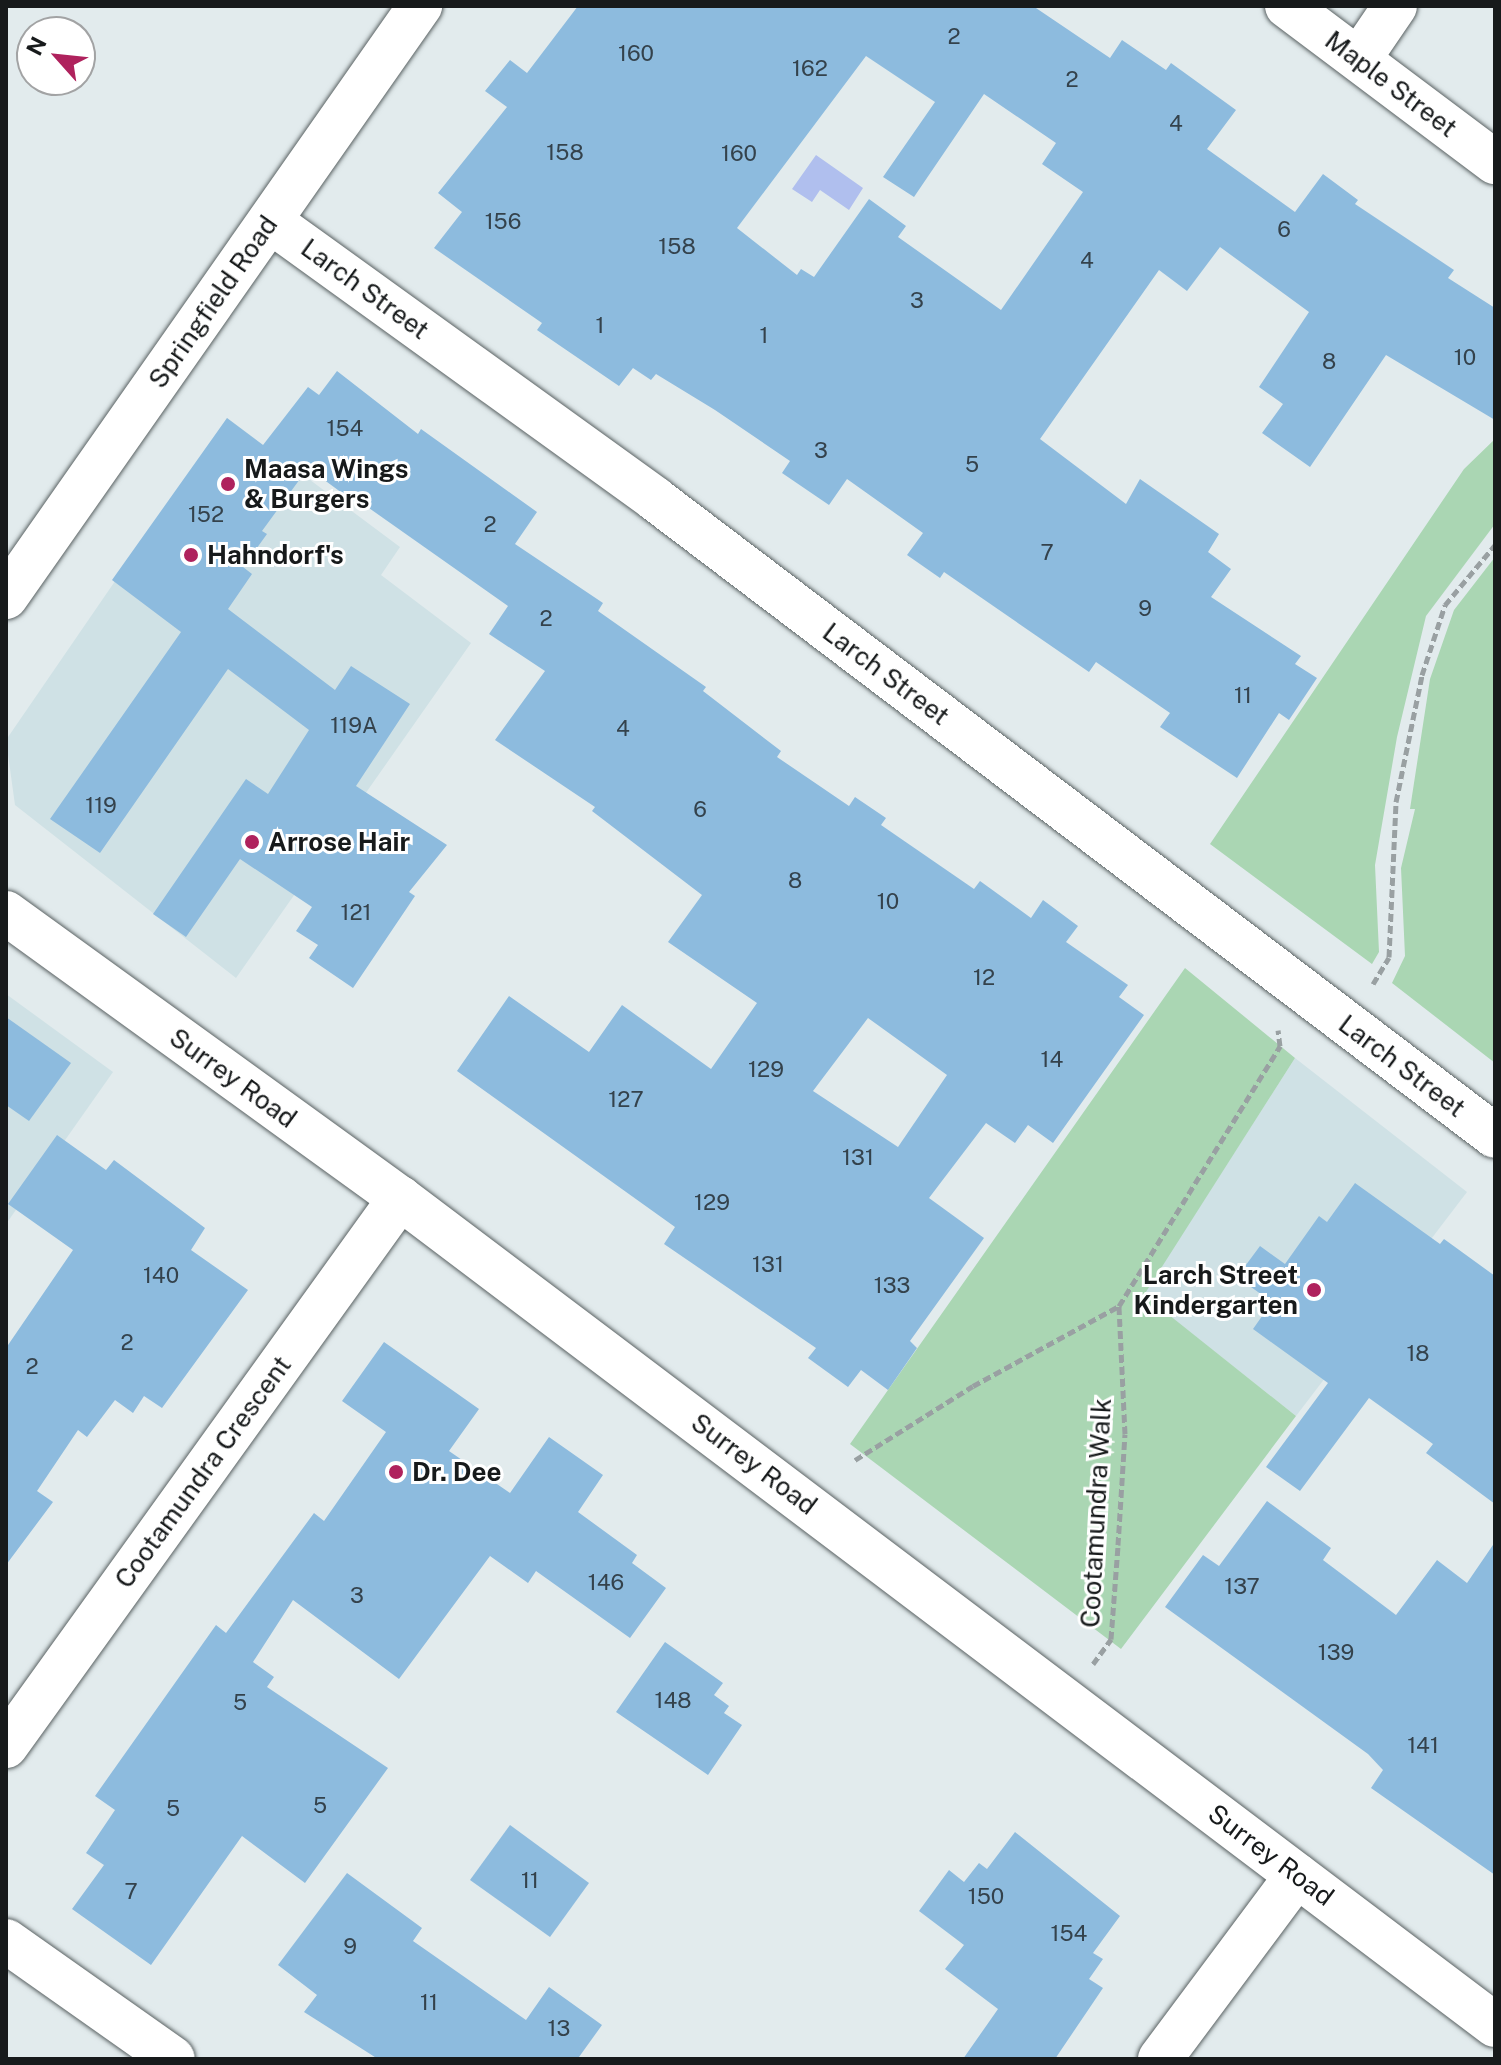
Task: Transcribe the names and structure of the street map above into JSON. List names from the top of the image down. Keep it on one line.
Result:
{"streets":{"street":["Maple Street","Larch Street","Springfield Road","Surrey Road","Cootamundra Crescent"],"path":["Cootamundra Walk"]},"crossings":[["Larch Street","Springfield Road"],["Surrey Road","Cootamundra Crescent"],["Surrey Road","Cootamundra Walk"]],"places":["Maasa Wings & Burgers","Hahndorf's","Arrose Hair","Larch Street Kindergarten","Dr. Dee"],"house_numbers":["2","160","162","2","4","158","160","156","6","158","4","3","1","1","10","8","154","3","5","152","2","7","9","2","11","119A","4","119","6","8","10","121","12","14","129","127","131","129","131","140","133","2","18","2","146","137","3","139","148","5","141","5","5","11","7","150","154","9","11","13"],"north":"top left"}
